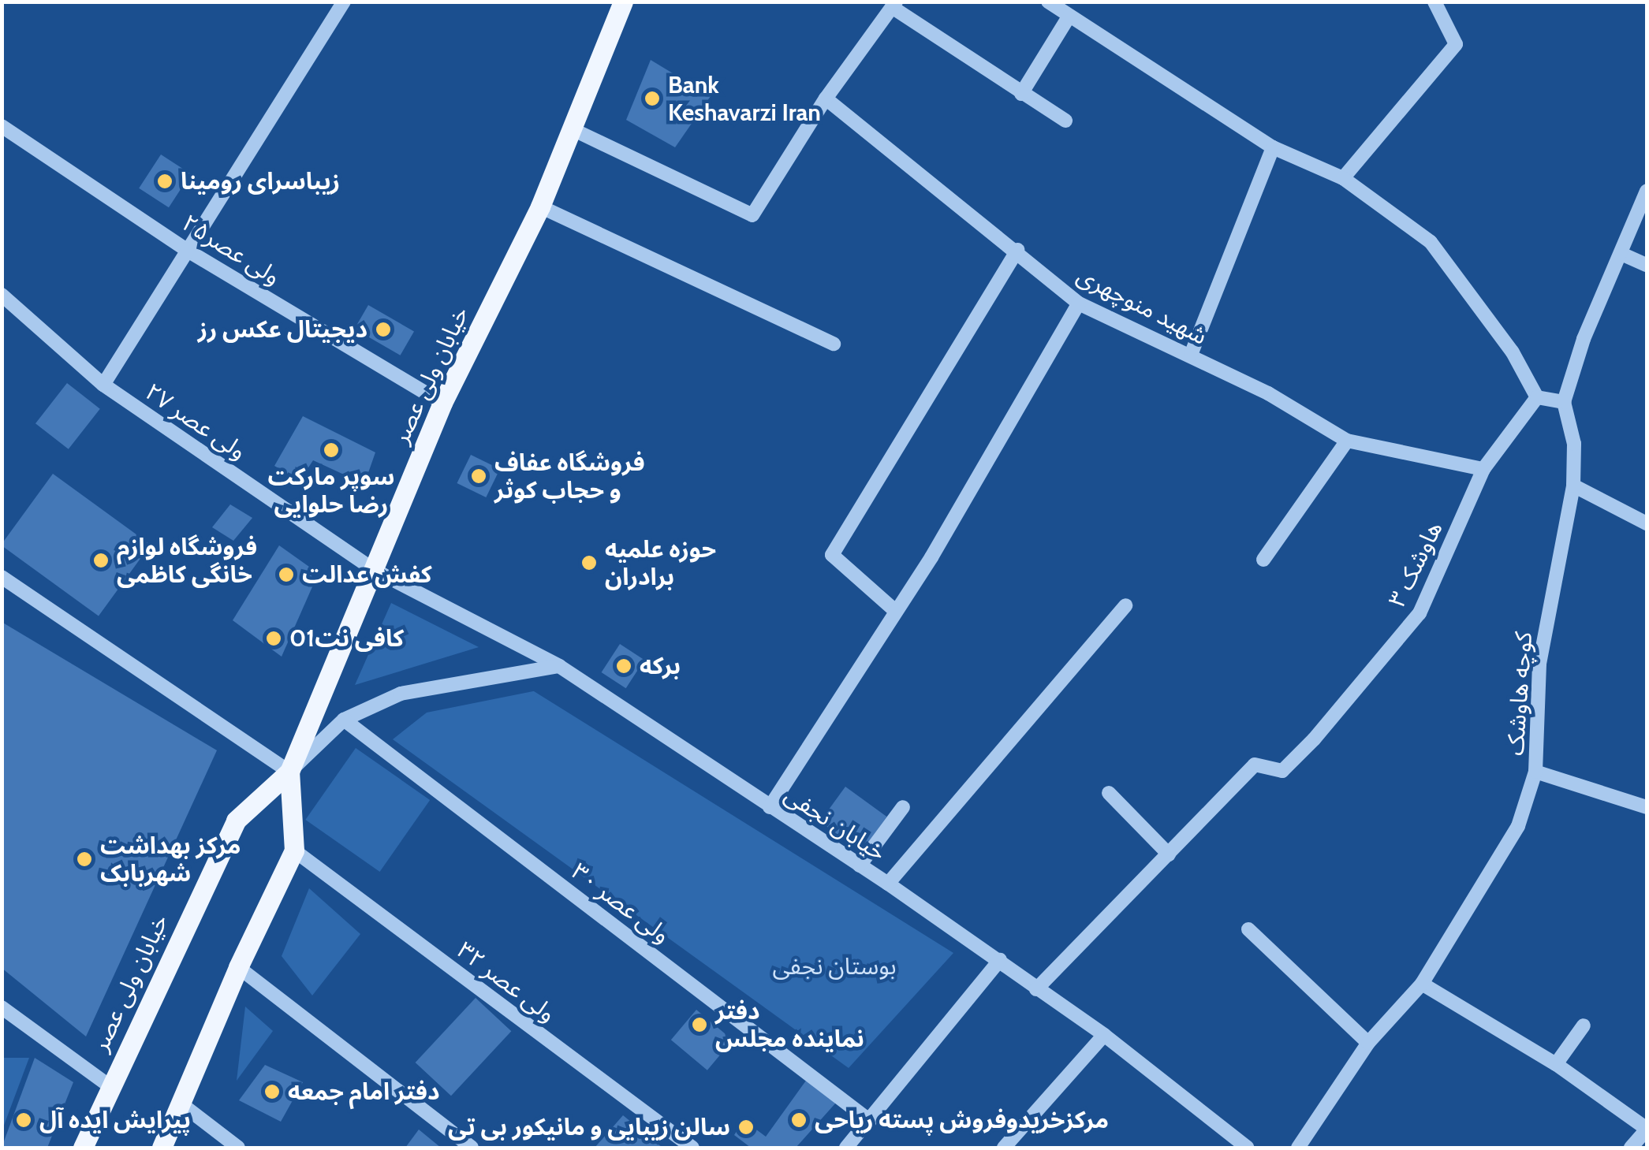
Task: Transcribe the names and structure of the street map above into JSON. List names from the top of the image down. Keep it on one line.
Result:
{"streets":{"main road":["خیابان ولی عصر"],"street":["ولی عصر۲۵","شهید منوچهری","ولی عصر ۲۷","هاوشک ۳","کوچه هاوشک","خیابان نجفی","ولی عصر ۳۰","ولی عصر ۳۲"]},"crossings":[["ولی عصر۲۵","خیابان ولی عصر"],["شهید منوچهری","هاوشک ۳"],["خیابان ولی عصر","ولی عصر ۲۷"],["خیابان ولی عصر","خیابان نجفی"],["خیابان ولی عصر","ولی عصر ۳۲"],["ولی عصر ۲۷","خیابان نجفی"]],"parks":["بوستان نجفی"],"places":["Bank Keshavarzi Iran","زیباسرای رومینا","دیجیتال عکس رز","سوپر مارکت رضا حلوایی","فروشگاه عفاف و حجاب کوثر","فروشگاه لوازم خانگی کاظمی","حوزه علمیه برادران","کفش عدالت","کافی نت01","برکه","مرکز بهداشت شهربابک","دفتر نماینده مجلس","دفتر امام جمعه","پیرایش ایده آل","مرکزخریدوفروش پسته ریاحی","سالن زیبایی و مانیکور بی تی"]}
